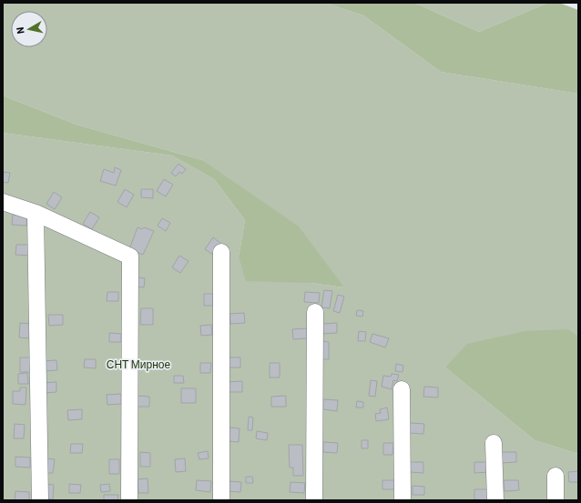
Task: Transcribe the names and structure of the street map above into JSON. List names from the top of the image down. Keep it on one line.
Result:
{"parks":["СНТ Мирное"],"north":"left"}
